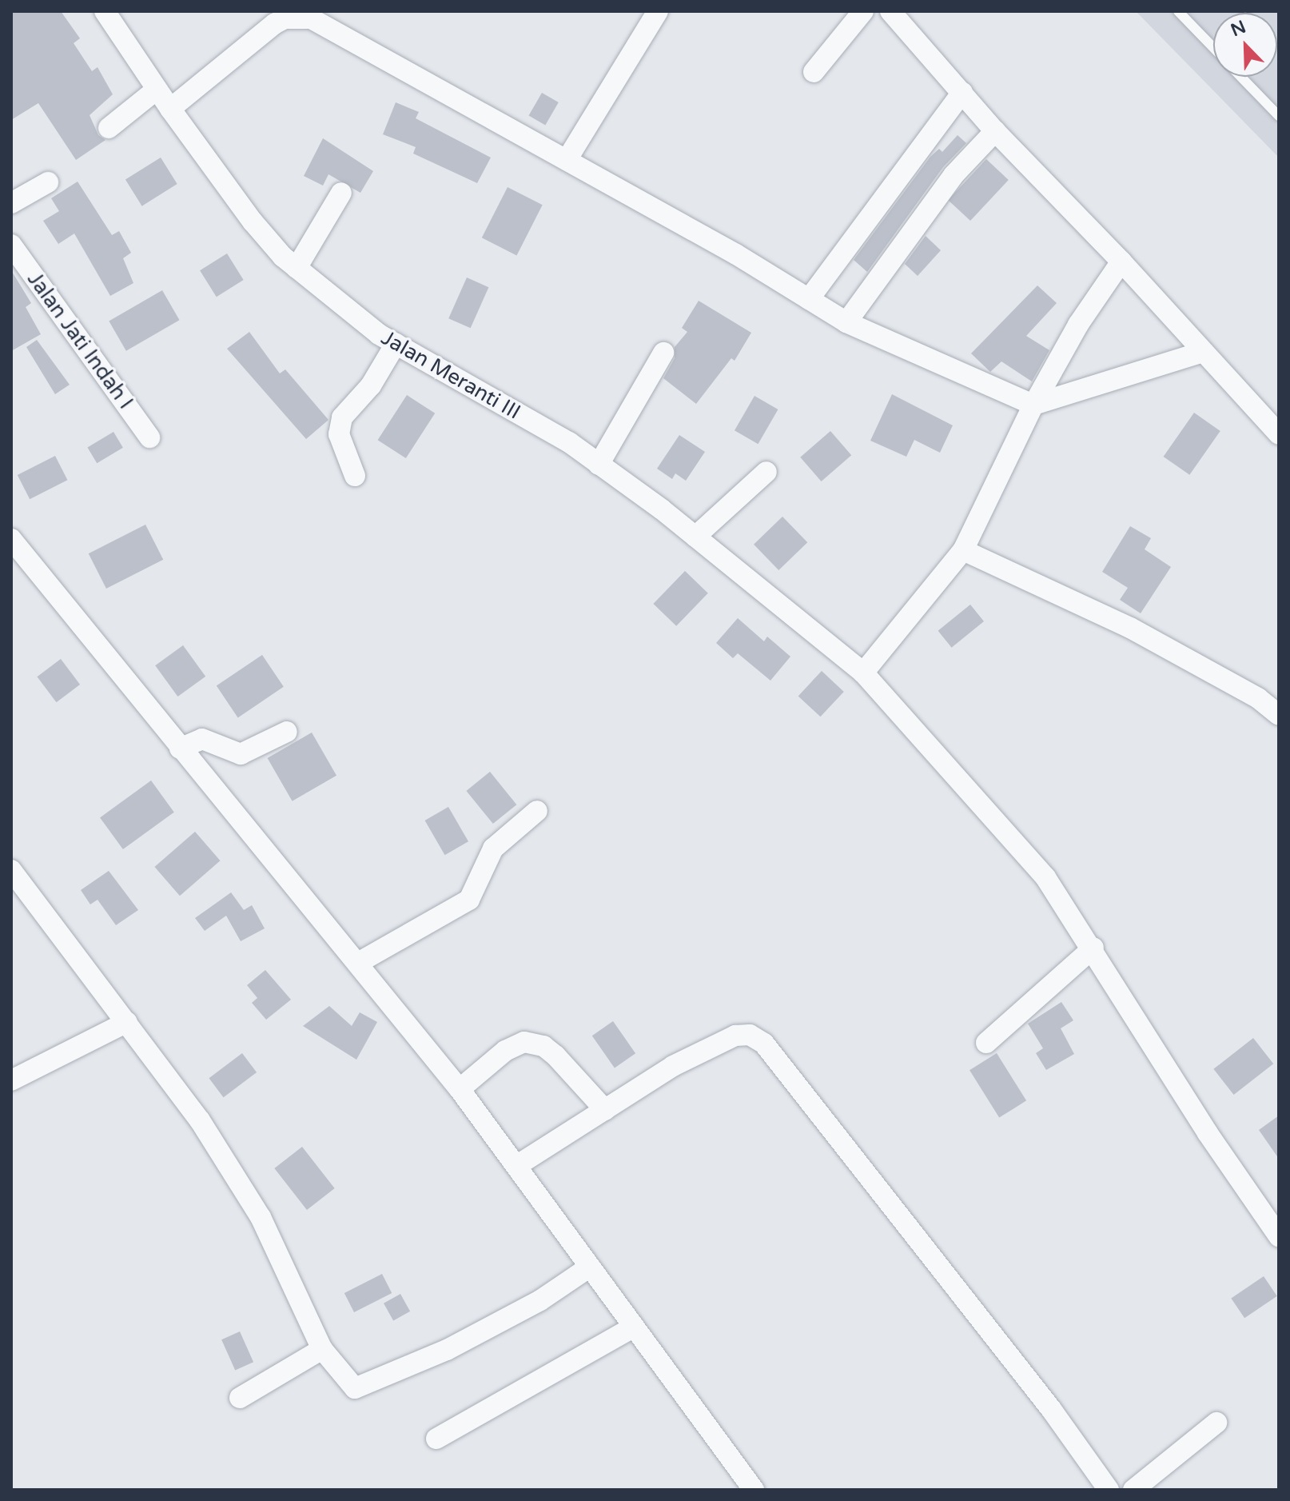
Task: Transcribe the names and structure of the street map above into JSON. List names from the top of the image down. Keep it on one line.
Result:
{"streets":{"street":["Jalan Jati Indah I","Jalan Meranti III"]},"north":"top left"}
